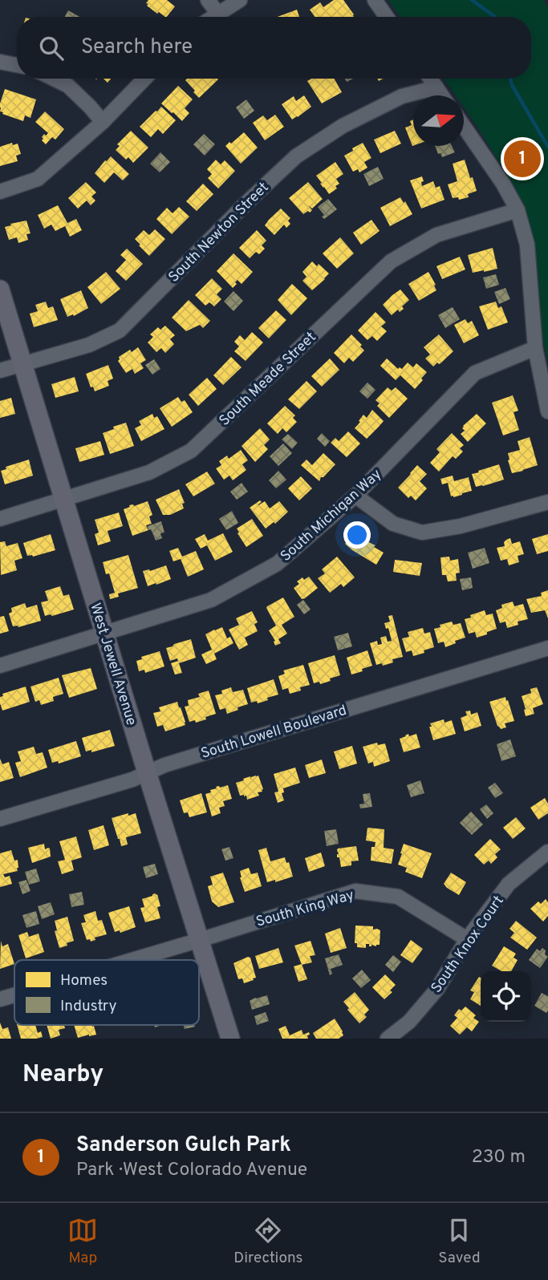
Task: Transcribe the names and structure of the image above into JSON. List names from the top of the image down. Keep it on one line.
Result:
{"streets":{"main road":["West Jewell Avenue"],"street":["South Newton Street","South Meade Street","South Michigan Way","South Lowell Boulevard","South King Way","South Knox Court"]},"crossings":[["South Newton Street","West Jewell Avenue"],["South Meade Street","West Jewell Avenue"],["South Michigan Way","West Jewell Avenue"],["West Jewell Avenue","South Lowell Boulevard"],["West Jewell Avenue","South King Way"],["South King Way","South Knox Court"]],"legend":["Homes","Industry"],"north":"right","page":{"search":"Search here","pins":"1","heading":"Nearby","list":[{"mark":"1","name":"Sanderson Gulch Park","note":"Park · West Colorado Avenue","value":"230 m"}],"nav":["Map","Directions","Saved"]}}
